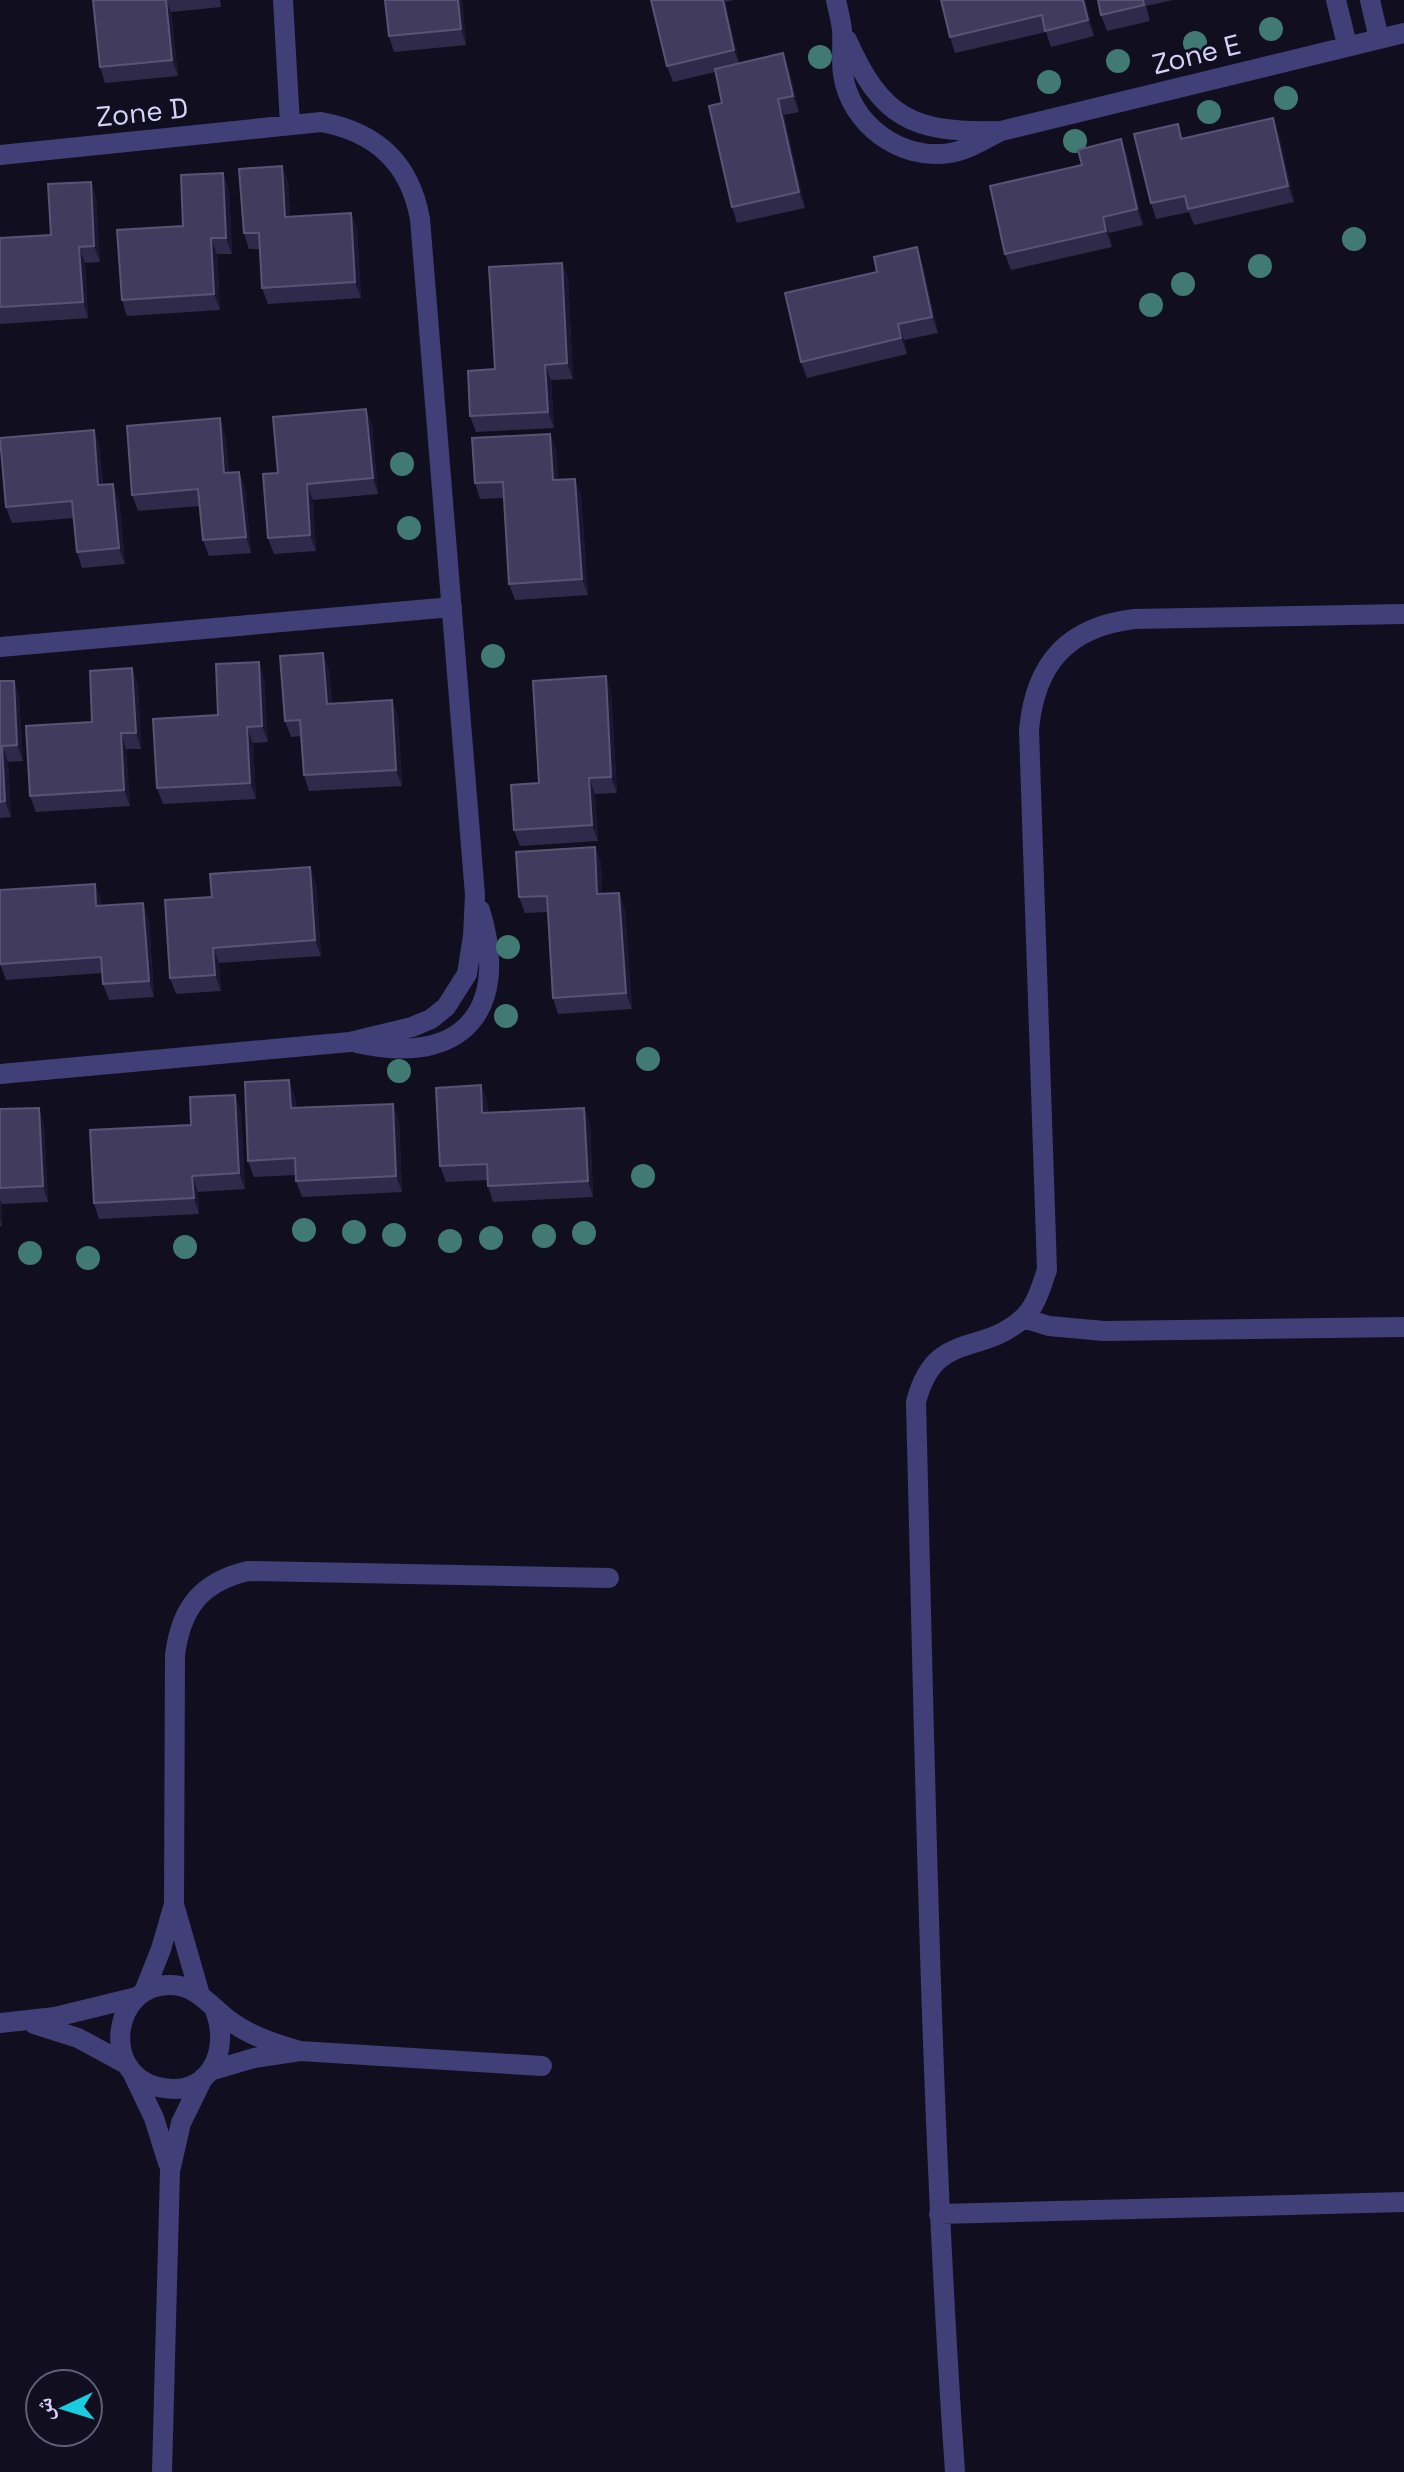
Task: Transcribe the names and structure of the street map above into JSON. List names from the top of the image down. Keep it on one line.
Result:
{"streets":{"street":["Zone E","Zone D"]},"north":"left"}
